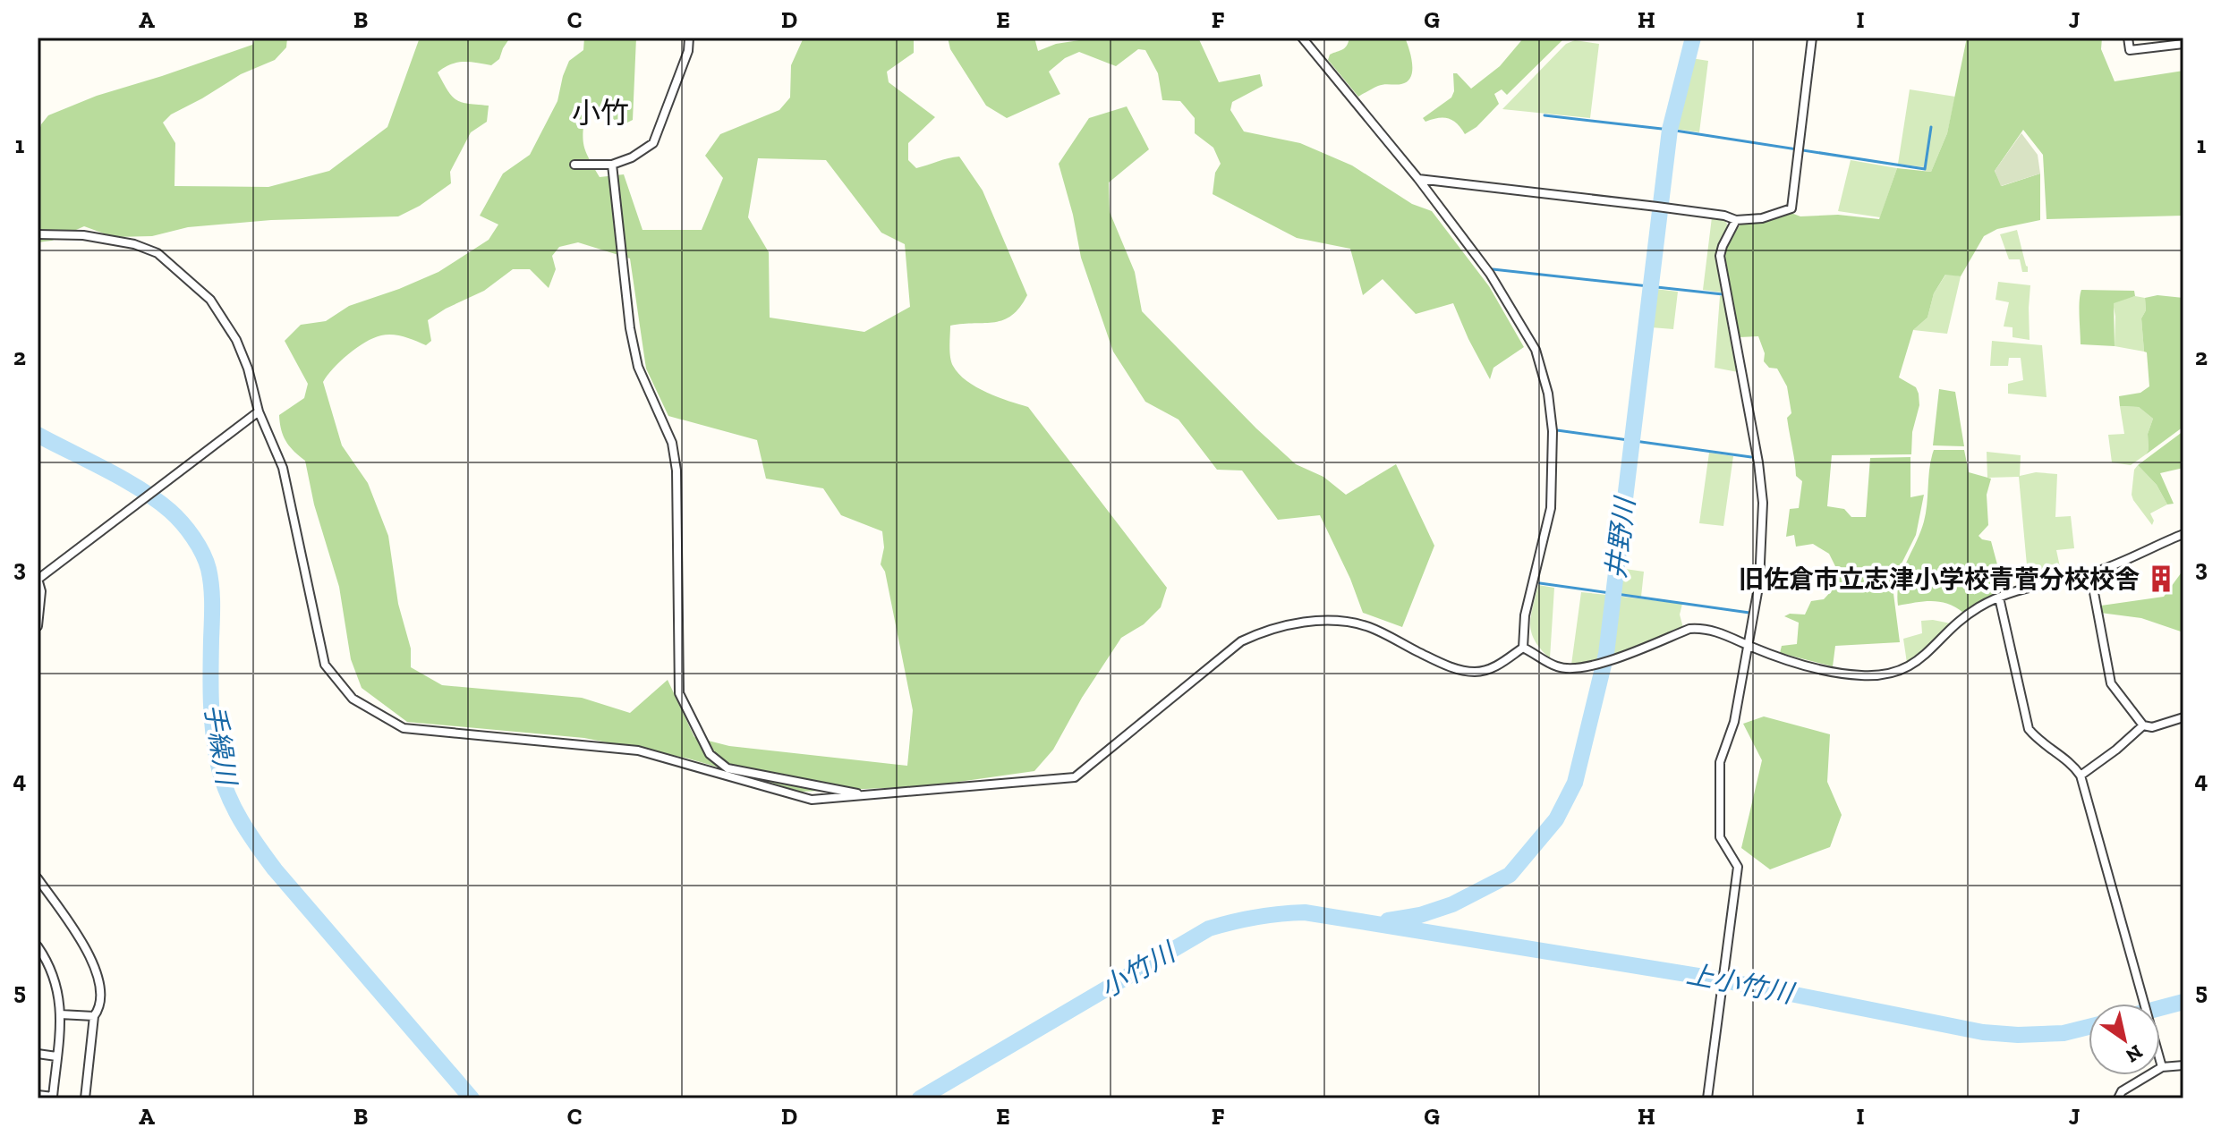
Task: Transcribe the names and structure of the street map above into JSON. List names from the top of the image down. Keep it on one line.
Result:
{"districts":["小竹"],"water":["井野川","手繰川","小竹川","上小竹川"],"places":{"building":["旧佐倉市立志津小学校青菅分校校舎"]},"north":"bottom right","grid":{"columns":["A","B","C","D","E","F","G","H","I","J"],"rows":["1","2","3","4","5"]}}
